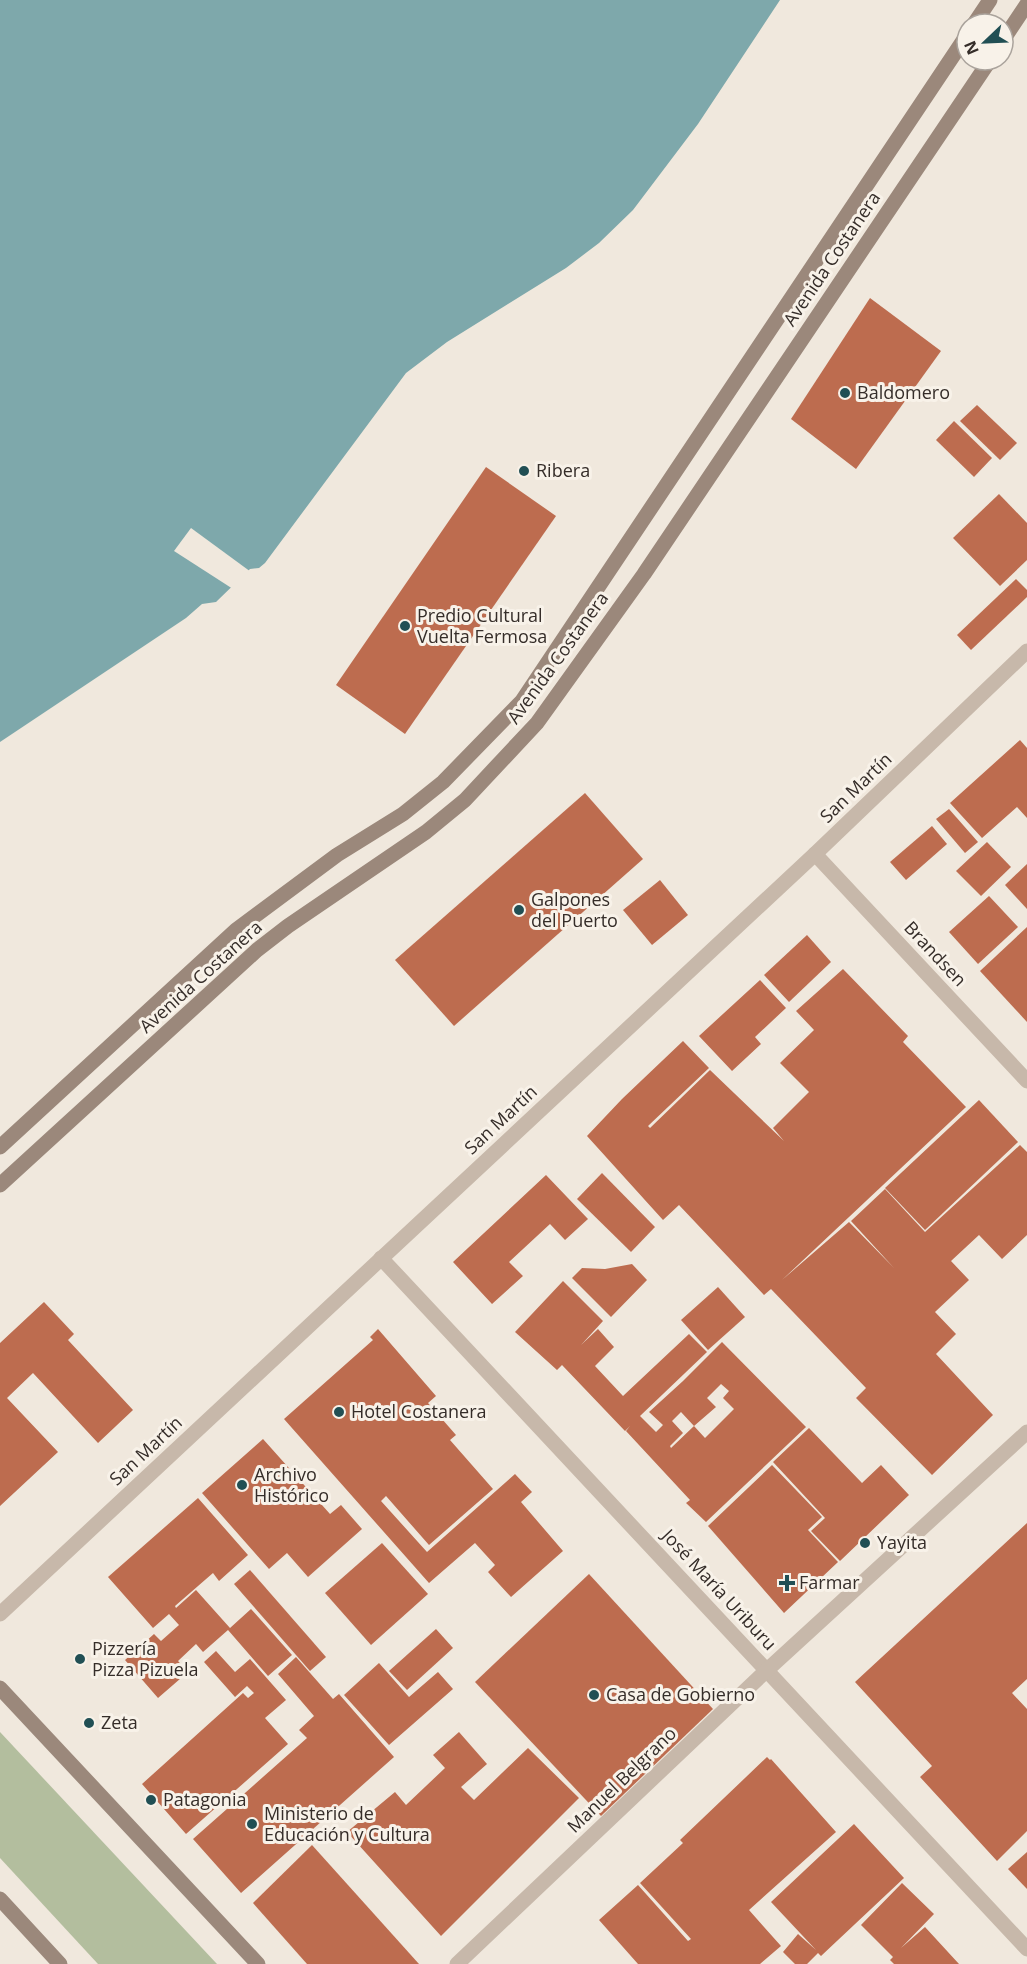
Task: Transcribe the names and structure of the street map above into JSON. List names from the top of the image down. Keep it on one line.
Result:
{"streets":{"main road":["Avenida Costanera"],"street":["San Martín","Brandsen","José María Uriburu","Manuel Belgrano"]},"crossings":[["San Martín","Brandsen"],["San Martín","José María Uriburu"],["José María Uriburu","Manuel Belgrano"]],"places":{"other":["Baldomero","Ribera","Predio Cultural Vuelta Fermosa","Galpones del Puerto","Hotel Costanera","Archivo Histórico","Yayita","Pizzería Pizza Pizuela","Casa de Gobierno","Zeta","Patagonia","Ministerio de Educación y Cultura"],"health":["Farmar"]},"north":"bottom left"}
